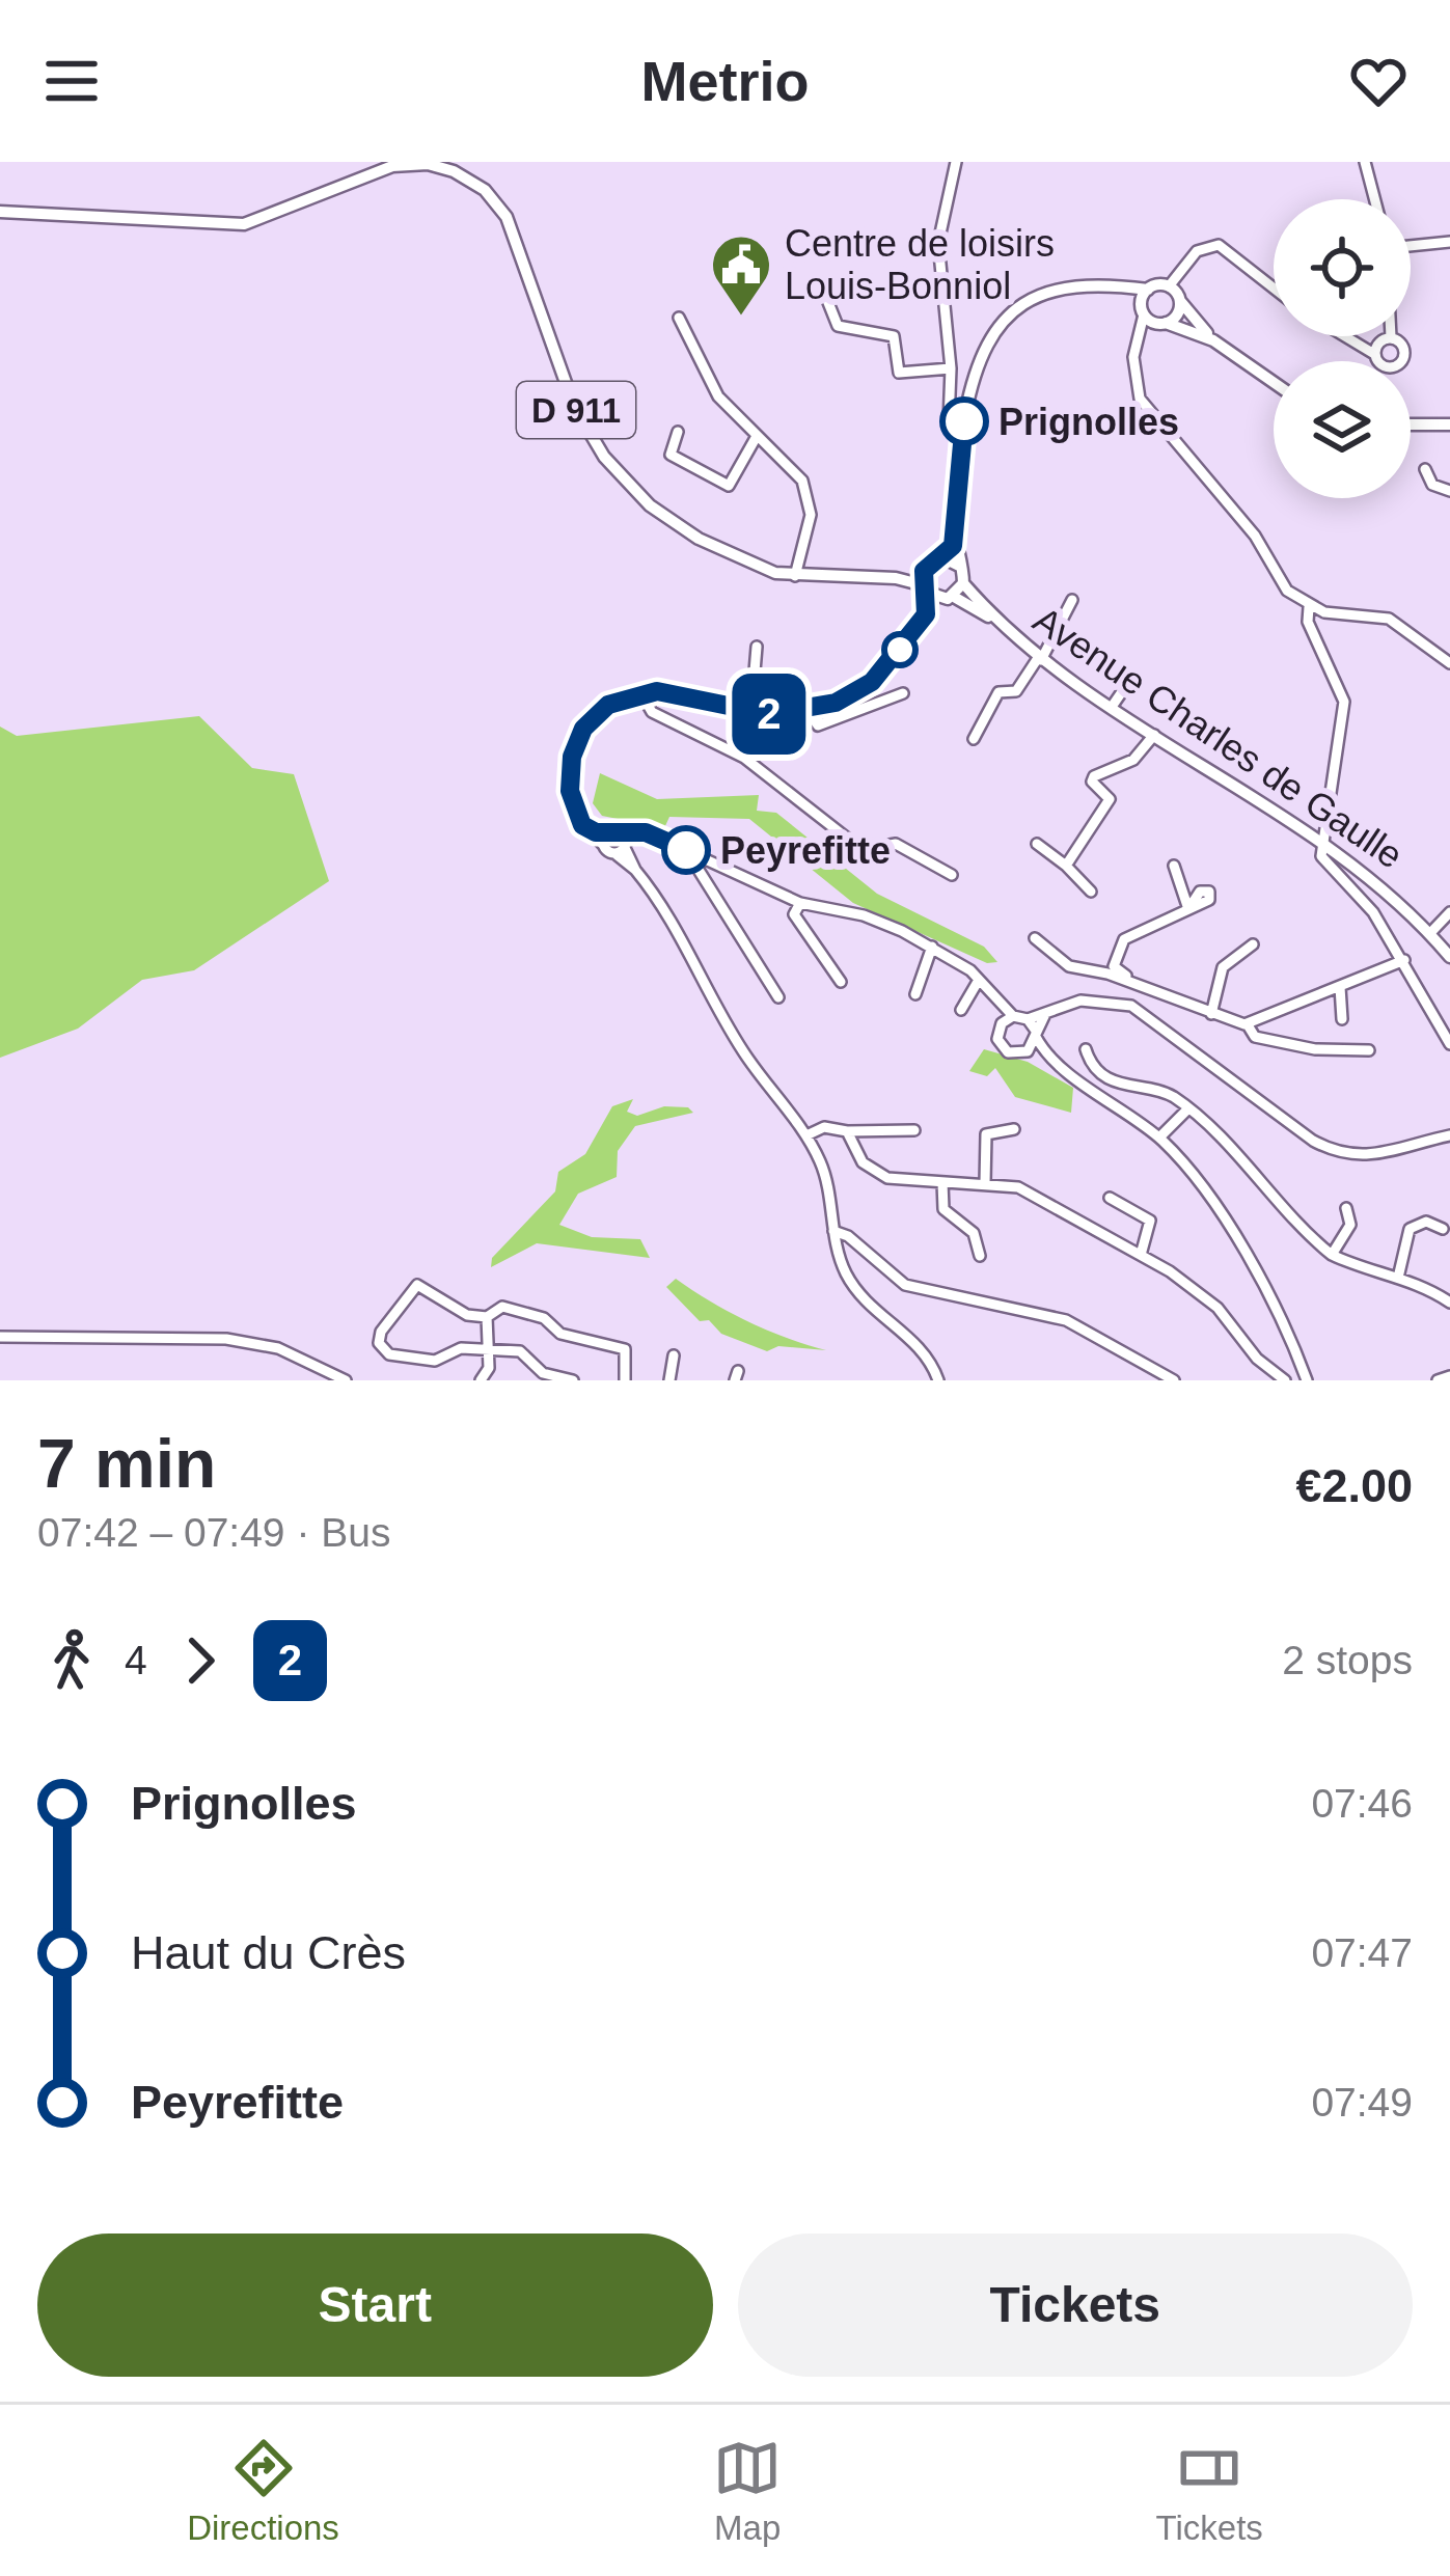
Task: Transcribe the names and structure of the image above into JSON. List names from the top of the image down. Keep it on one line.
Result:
{"streets":{"main road":["D 911","Avenue Charles de Gaulle"]},"places":{"public building":["Centre de loisirs Louis-Bonniol"],"other":["Prignolles","Peyrefitte"]},"lines":["bus line 2"],"page":{"header":"Metrio","on_map":"2","heading":["7 min","07:42 – 07:49 · Bus","€2.00"],"legs":["4","2","2 stops"],"list":[{"name":"Prignolles","value":"07:46"},{"name":"Haut du Crès","value":"07:47"},{"name":"Peyrefitte","value":"07:49"}],"buttons":["Start","Tickets"],"tabs":["Directions","Map","Tickets"]}}
